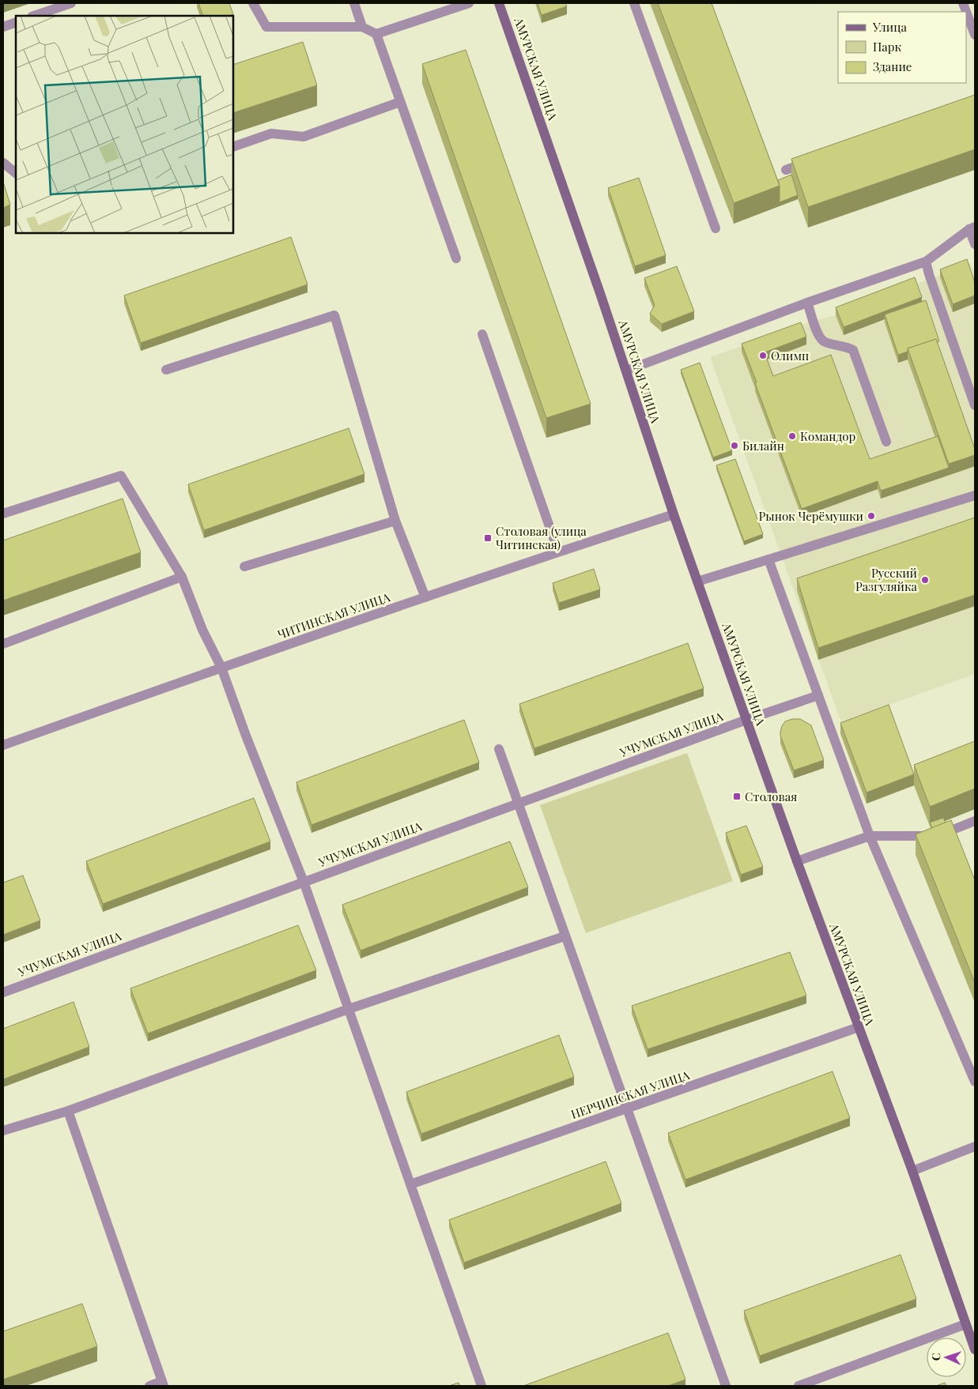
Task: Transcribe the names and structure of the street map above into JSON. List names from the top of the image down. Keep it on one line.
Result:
{"streets":{"street":["АМУРСКАЯ УЛИЦА","ЧИТИНСКАЯ УЛИЦА","УЧУМСКАЯ УЛИЦА","НЕРЧИНСКАЯ УЛИЦА"]},"crossings":[["АМУРСКАЯ УЛИЦА","ЧИТИНСКАЯ УЛИЦА"],["АМУРСКАЯ УЛИЦА","УЧУМСКАЯ УЛИЦА"],["АМУРСКАЯ УЛИЦА","НЕРЧИНСКАЯ УЛИЦА"]],"places":{"other":["Олимп","Командор","Билайн","Рынок Черёмушки","Русский Разгуляйка"],"transit":["Столовая (улица Читинская)","Столовая"]},"legend":["Улица","Парк","Здание"],"north":"left"}
